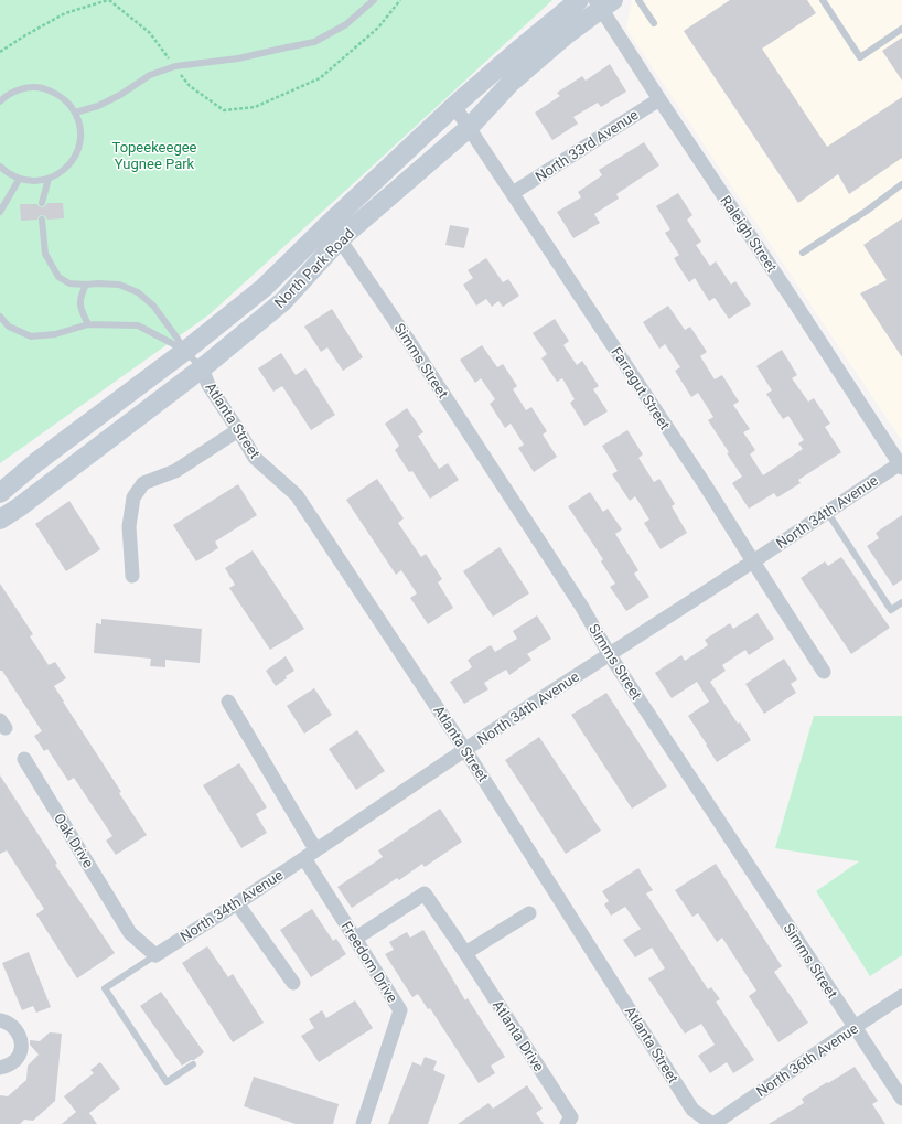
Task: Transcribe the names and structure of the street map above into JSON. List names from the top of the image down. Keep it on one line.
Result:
{"streets":{"street":["North 33rd Avenue","Raleigh Street","North Park Road","Simms Street","Farragut Street","Atlanta Street","North 34th Avenue","Oak Drive","Freedom Drive","Atlanta Drive","North 36th Avenue"]},"crossings":[["North 33rd Avenue","Raleigh Street"],["North 33rd Avenue","Farragut Street"],["Raleigh Street","North Park Road"],["Raleigh Street","North 34th Avenue"],["North Park Road","Simms Street"],["North Park Road","Farragut Street"],["North Park Road","Atlanta Street"],["Simms Street","North 34th Avenue"],["Simms Street","North 36th Avenue"],["Farragut Street","North 34th Avenue"],["Atlanta Street","North 34th Avenue"],["Atlanta Street","North 36th Avenue"],["North 34th Avenue","Oak Drive"],["North 34th Avenue","Freedom Drive"],["Freedom Drive","Atlanta Drive"]],"parks":["Topeekeegee Yugnee Park"]}
